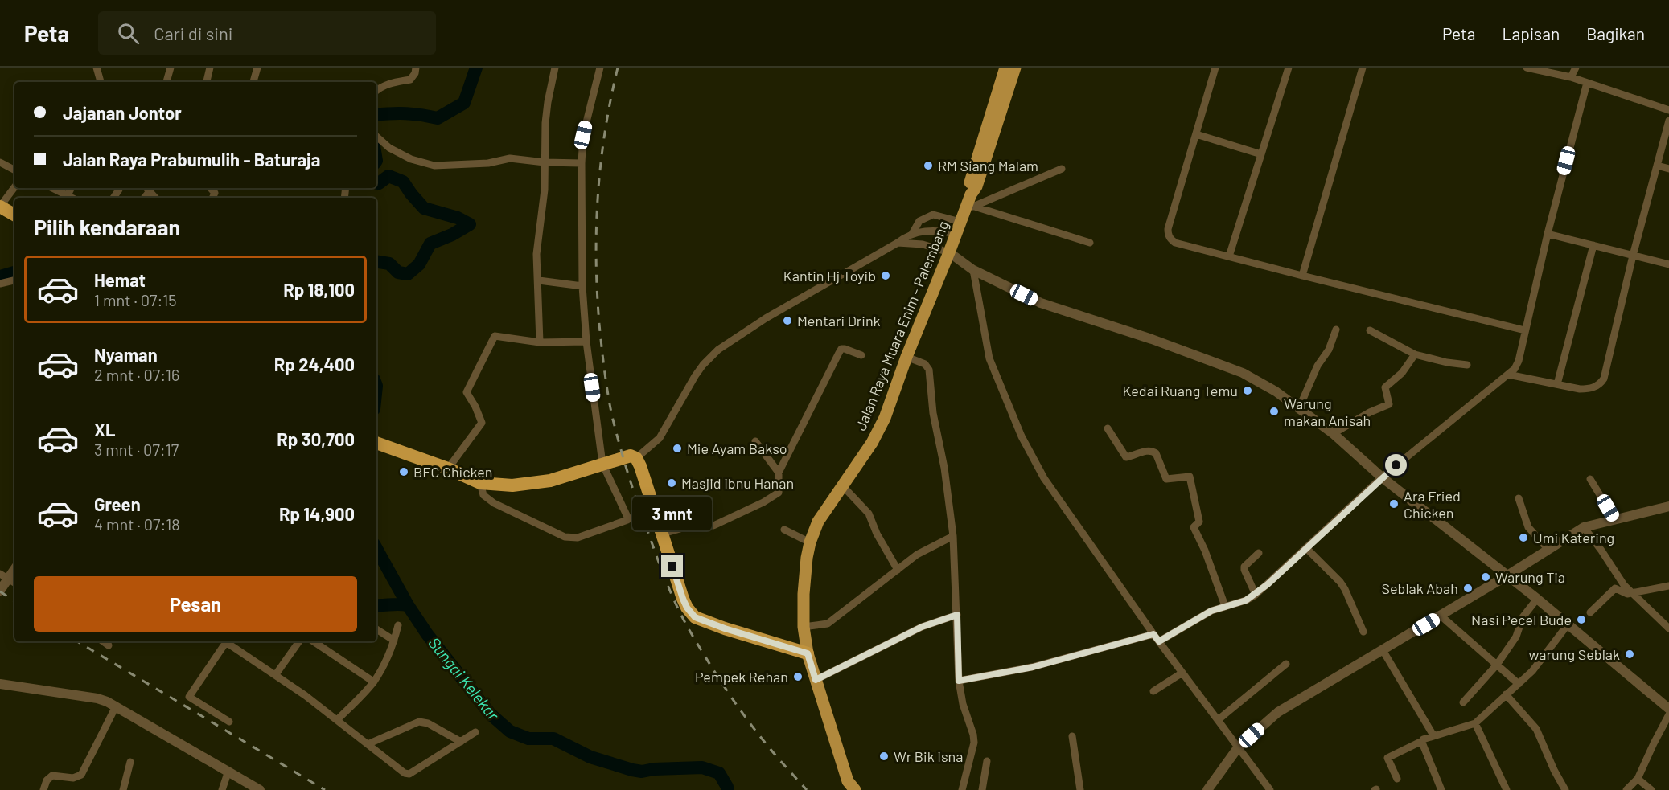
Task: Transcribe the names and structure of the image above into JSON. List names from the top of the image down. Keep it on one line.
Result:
{"streets":{"main road":["Jalan Raya Muara Enim - Palembang"]},"water":["Sungai Kelekar"],"places":["RM Siang Malam","Kantin Hj Toyib","Mentari Drink","Kedai Ruang Temu","Warung makan Anisah","Mie Ayam Bakso","BFC Chicken","Masjid Ibnu Hanan","Ara Fried Chicken","Umi Katering","Warung Tia","Seblak Abah","Nasi Pecel Bude","warung Seblak","Pempek Rehan","Wr Bik Isna"],"page":{"header":"Peta","search":"Cari di sini","nav":["Peta","Lapisan","Bagikan"],"banner":["Jajanan Jontor","Jalan Raya Prabumulih - Baturaja"],"heading":"Pilih kendaraan","list":[{"name":"Hemat","note":"1 mnt · 07:15","value":"Rp 18,100"},{"name":"Nyaman","note":"2 mnt · 07:16","value":"Rp 24,400"},{"name":"XL","note":"3 mnt · 07:17","value":"Rp 30,700"},{"name":"Green","note":"4 mnt · 07:18","value":"Rp 14,900"}],"bubble":"3 mnt","buttons":"Pesan"}}
